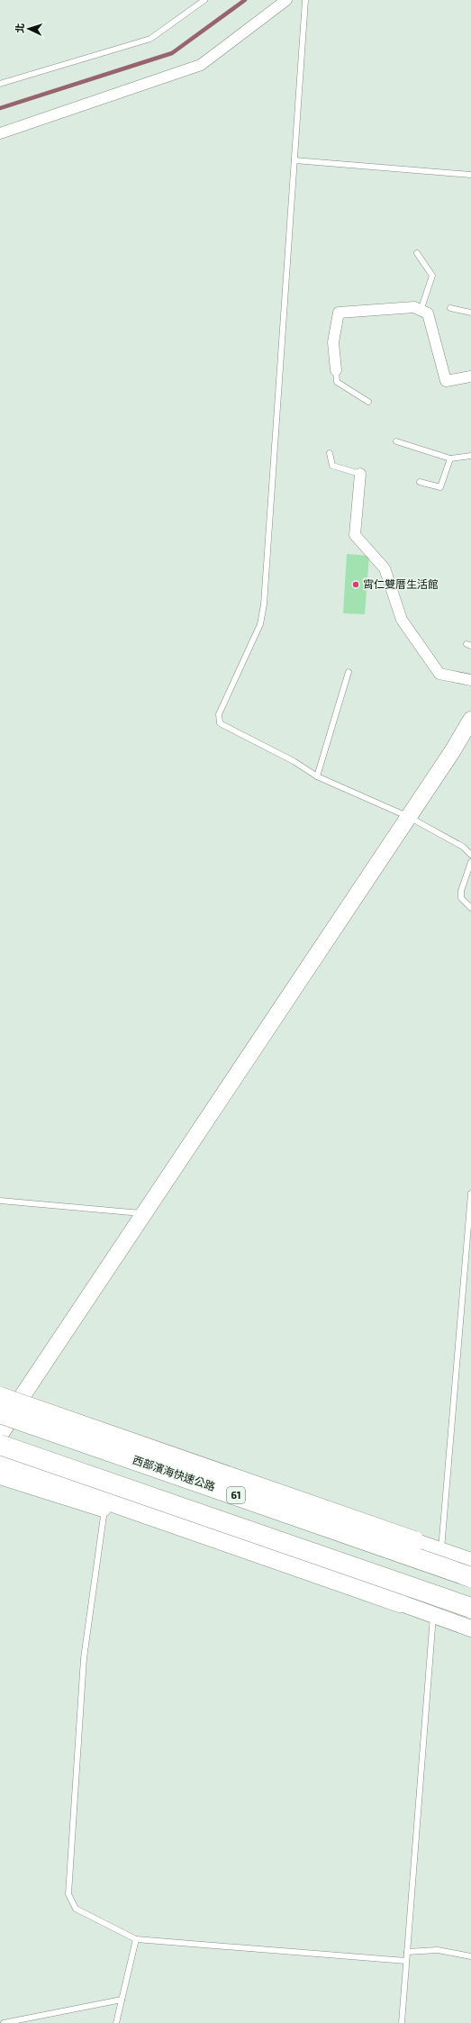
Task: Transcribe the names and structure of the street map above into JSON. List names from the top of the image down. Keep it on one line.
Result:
{"streets":{"highway":["西部濱海快速公路","61"]},"places":["霄仁雙厝生活館"],"north":"left"}
